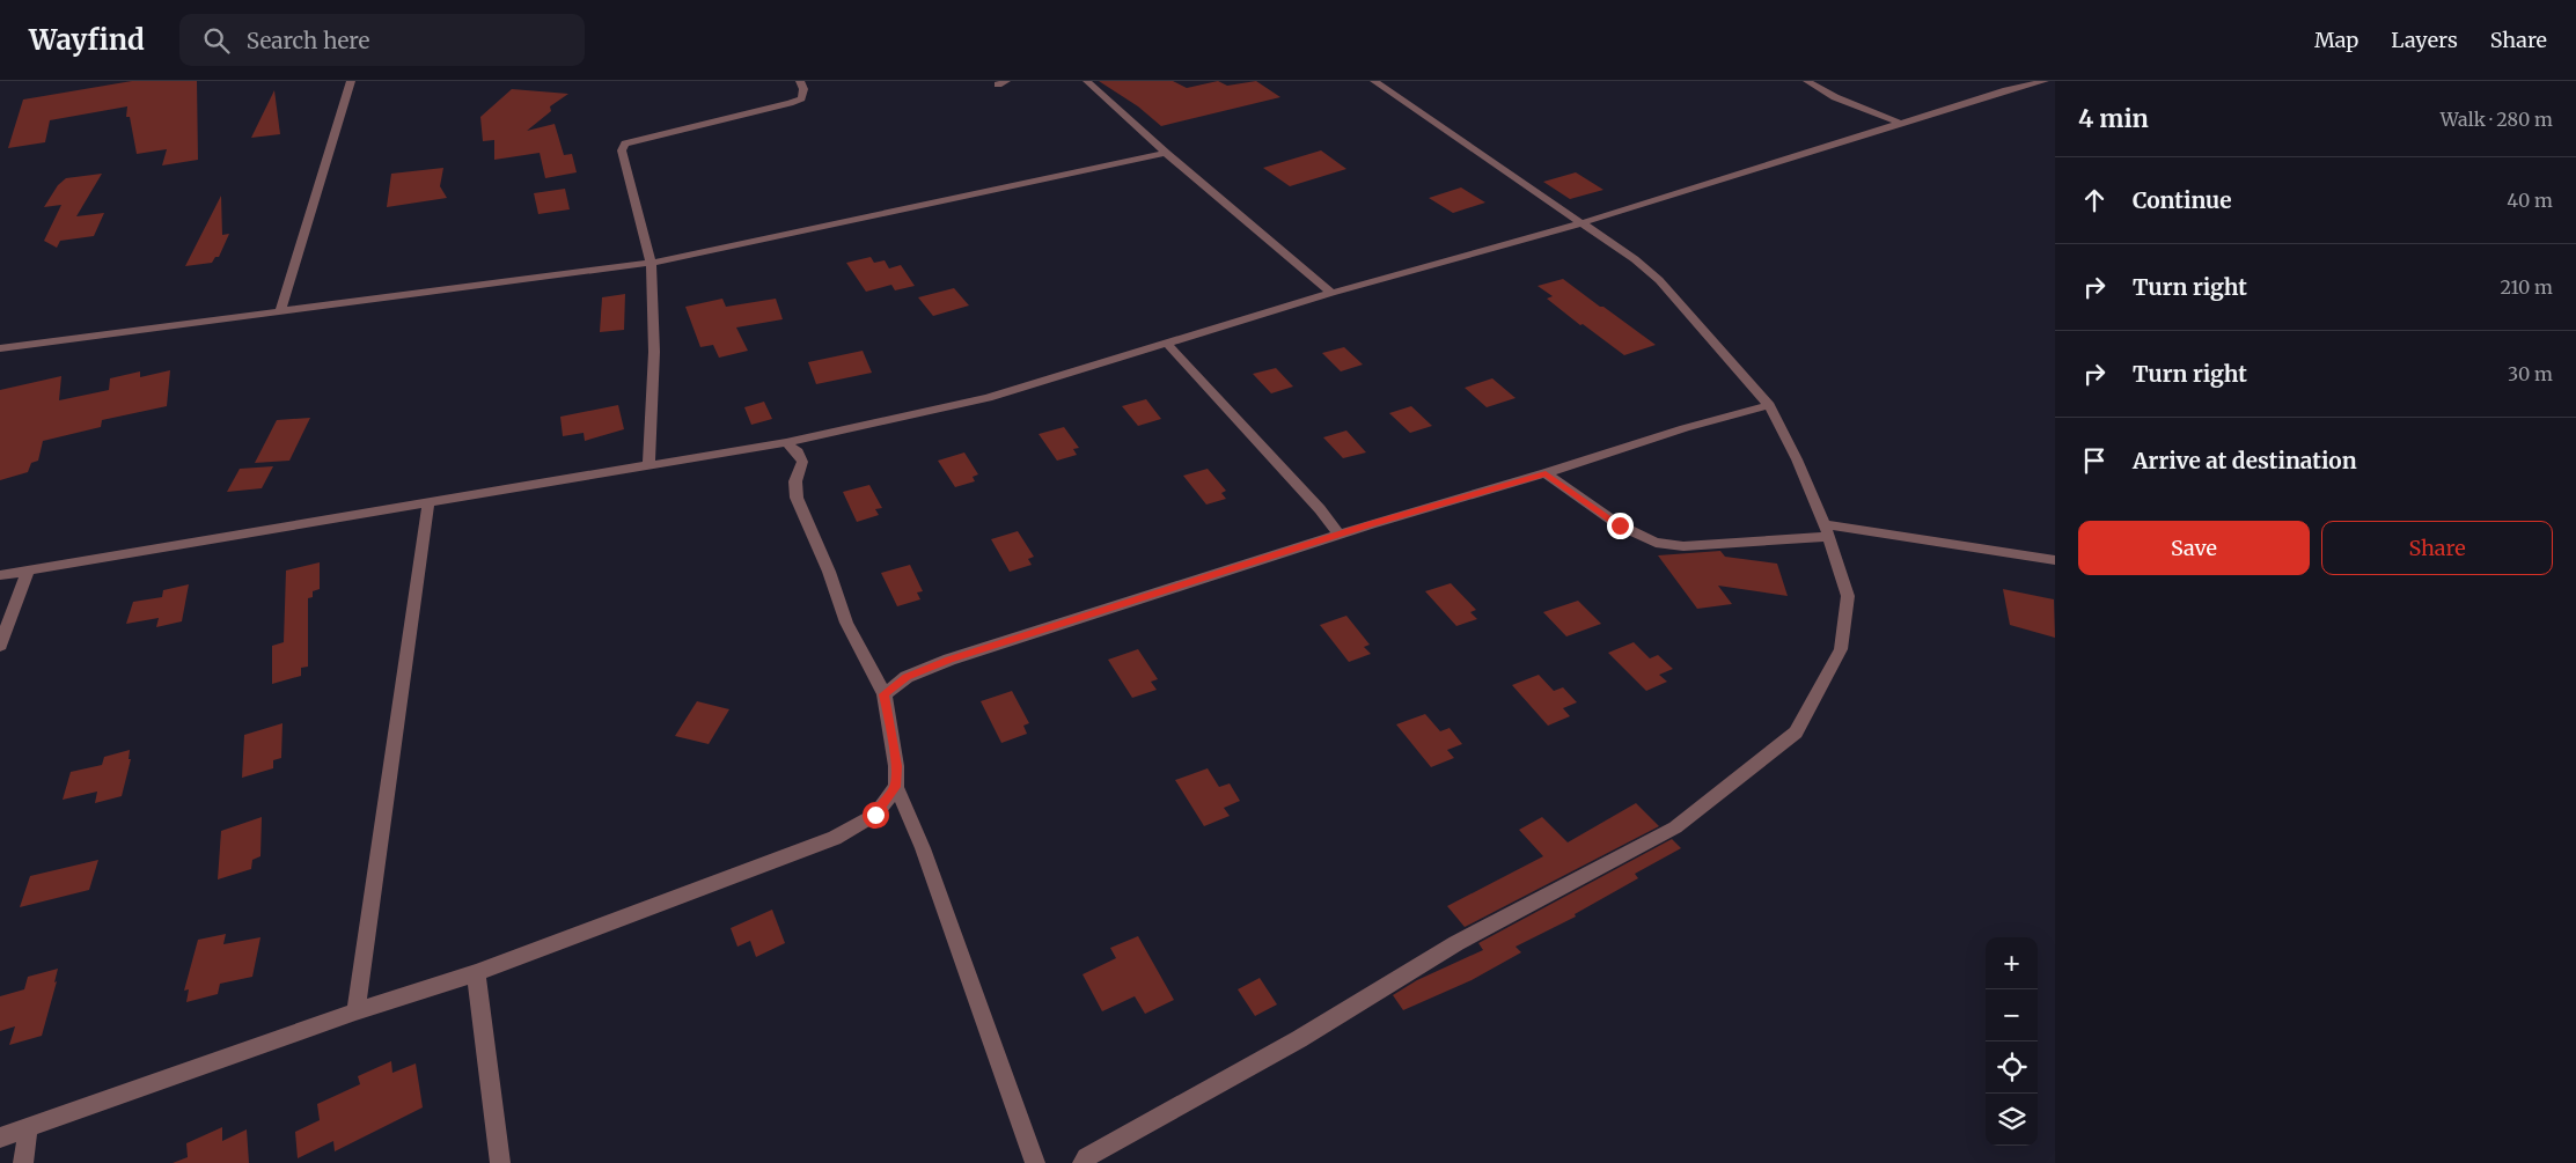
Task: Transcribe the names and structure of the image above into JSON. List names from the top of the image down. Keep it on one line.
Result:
{"page":{"header":"Wayfind","search":"Search here","nav":["Map","Layers","Share"],"heading":["4 min","Walk · 280 m"],"list":[["Continue","40 m"],["Turn right","210 m"],["Turn right","30 m"],"Arrive at destination"],"buttons":["Save","Share"],"map_buttons":["+","−"]}}
